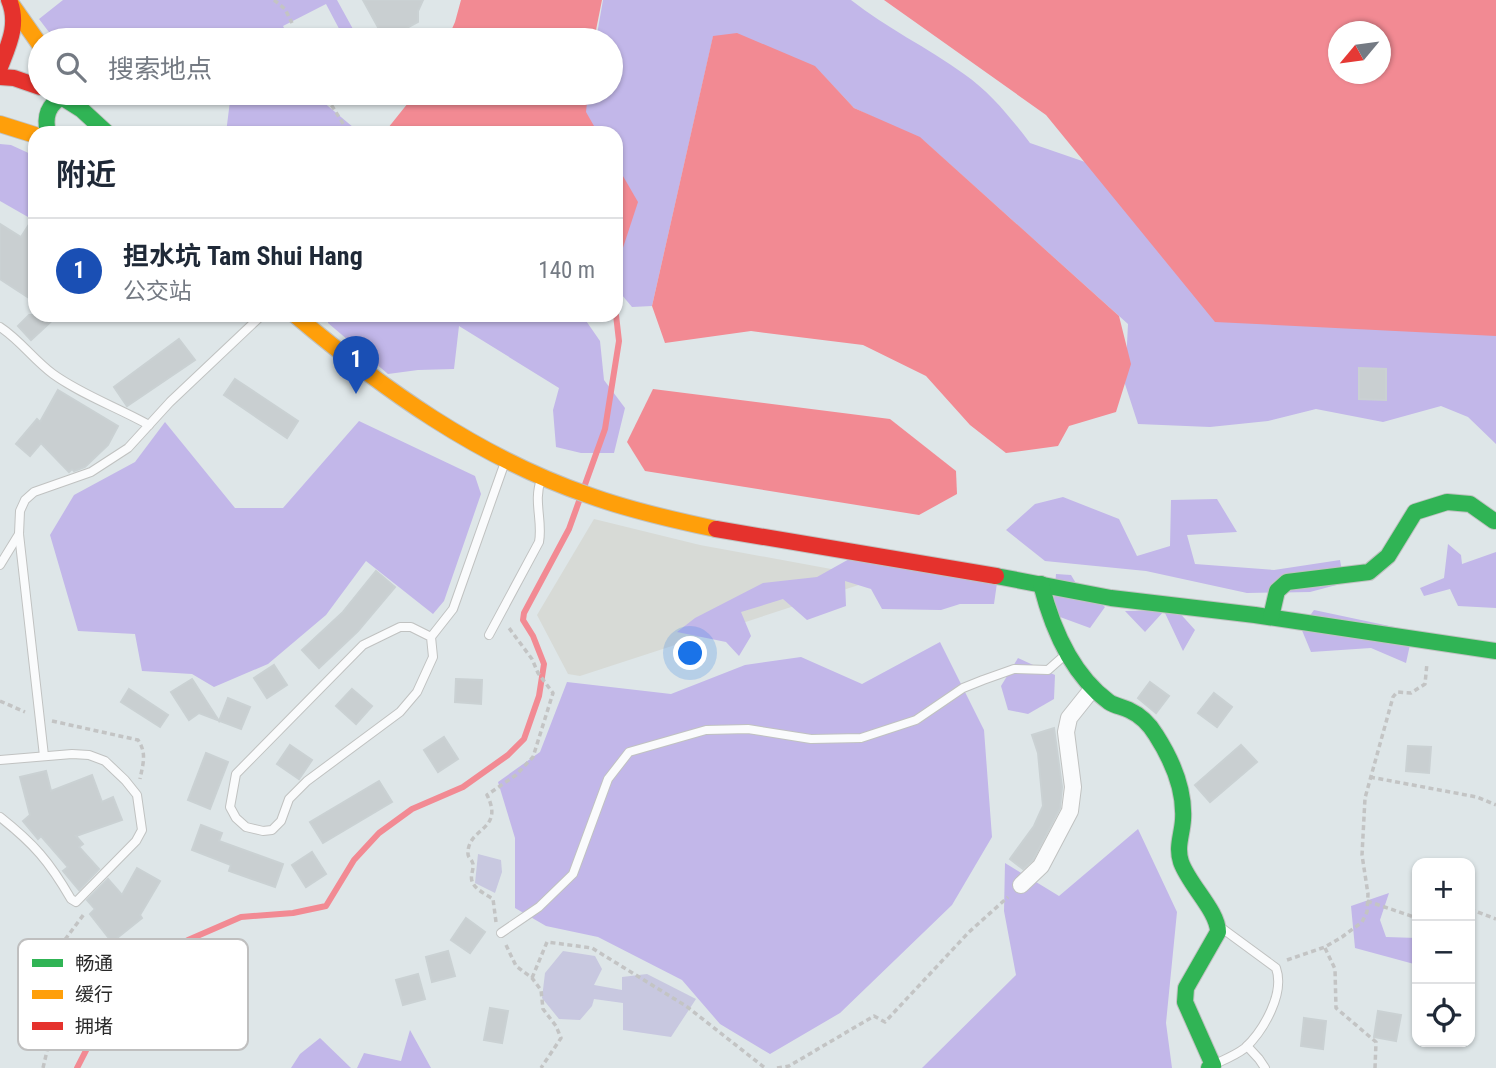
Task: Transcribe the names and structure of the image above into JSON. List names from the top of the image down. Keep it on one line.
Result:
{"legend":["畅通","缓行","拥堵"],"north":"bottom left","page":{"search":"搜索地点","heading":"附近","list":[{"mark":"1","name":"担水坑 Tam Shui Hang","note":"公交站","value":"140 m"}],"pins":"1","map_buttons":["+","−"]}}
